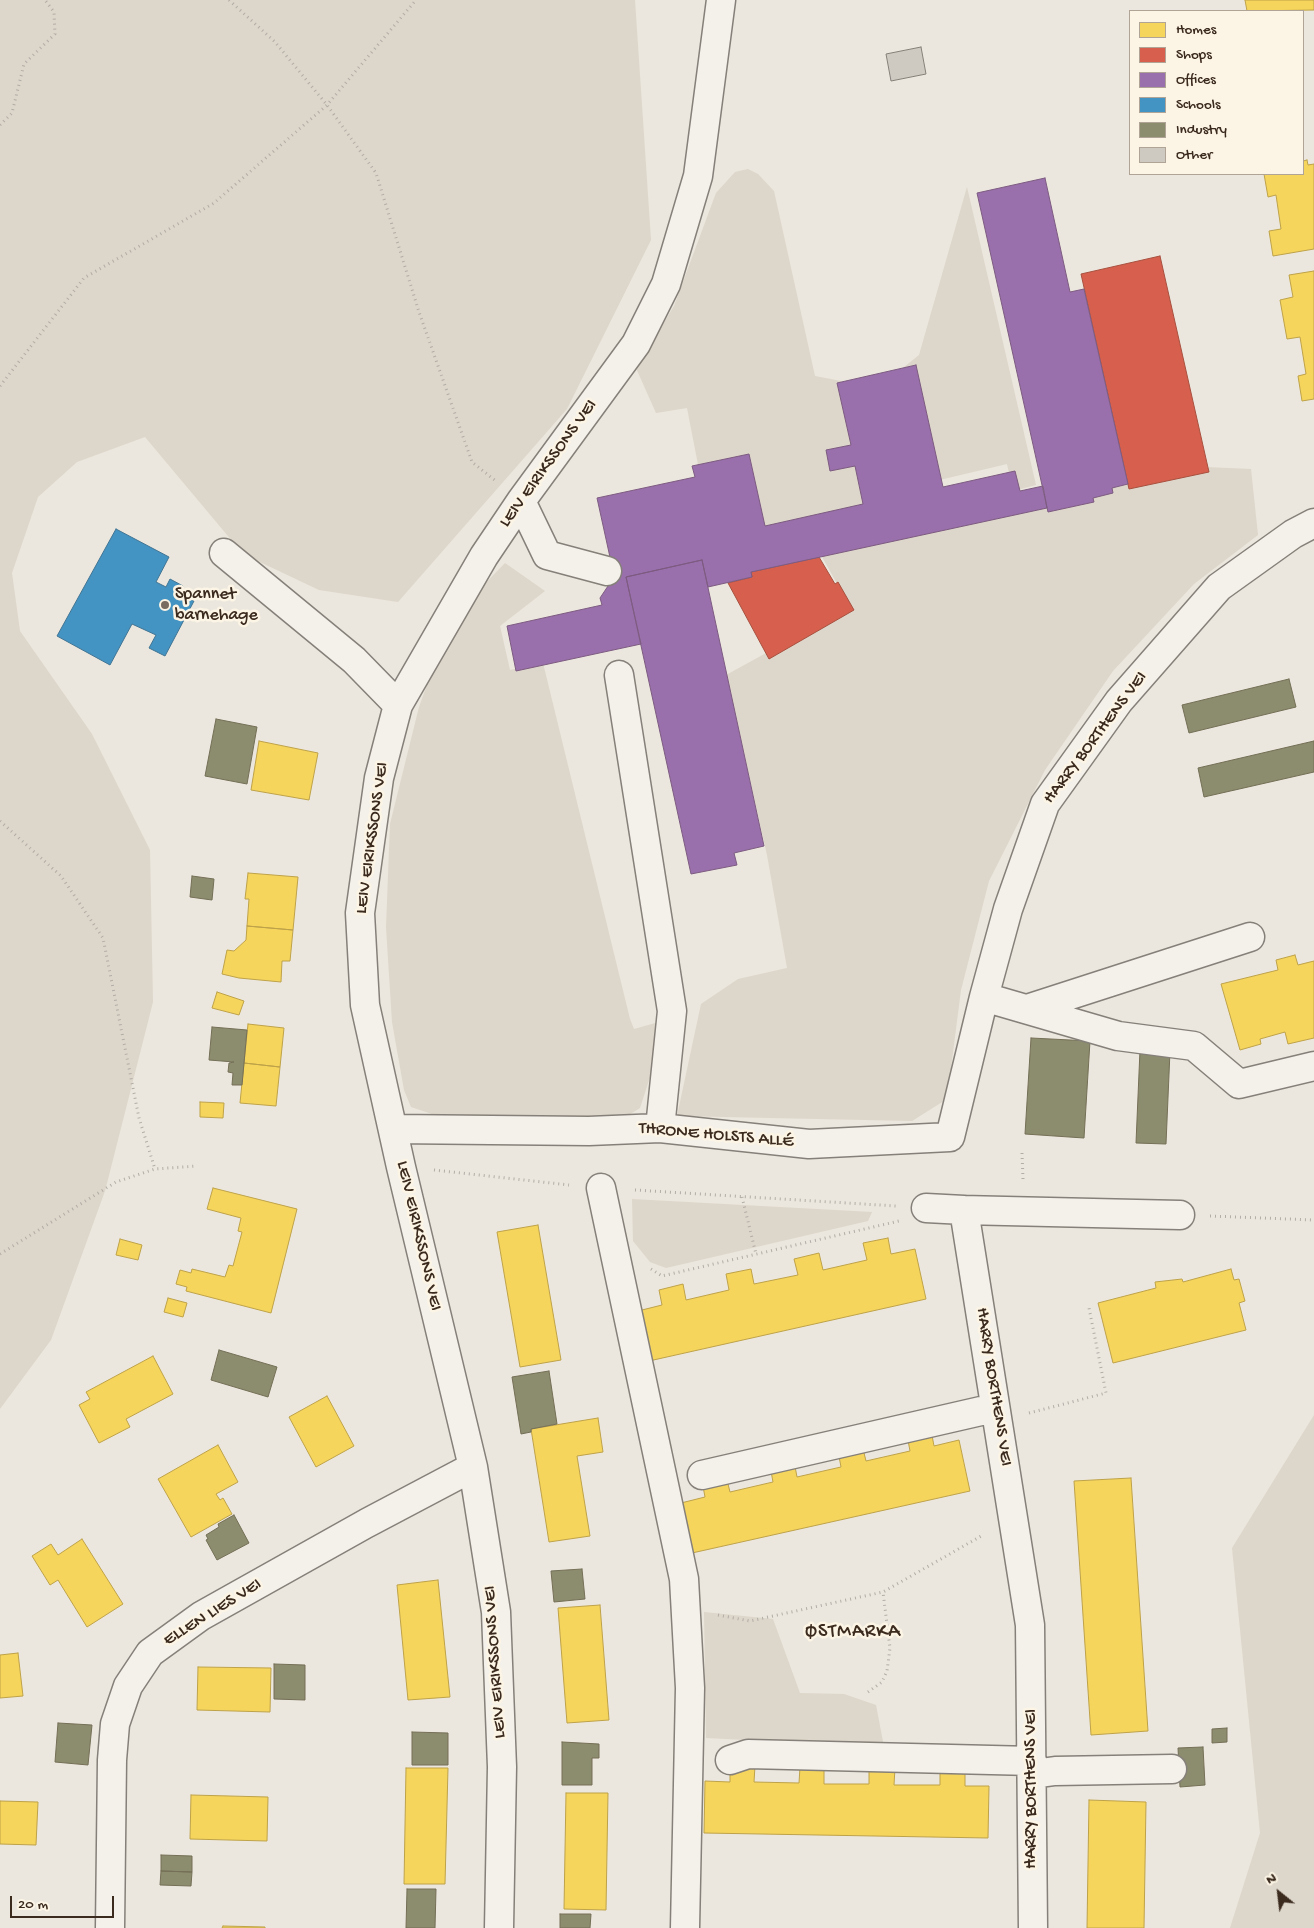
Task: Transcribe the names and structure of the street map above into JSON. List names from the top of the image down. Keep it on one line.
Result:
{"streets":{"street":["LEIV EIRIKSSONS VEI","HARRY BORTHENS VEI","THRONE HOLSTS ALLÉ","ELLEN LIES VEI"]},"crossings":[["LEIV EIRIKSSONS VEI","THRONE HOLSTS ALLÉ"],["LEIV EIRIKSSONS VEI","ELLEN LIES VEI"],["HARRY BORTHENS VEI","THRONE HOLSTS ALLÉ"]],"districts":["ØSTMARKA"],"places":["Spannet barnehage"],"legend":["Homes","Shops","Offices","Schools","Industry","Other"],"scale_bar":"20 m","north":"top left"}
